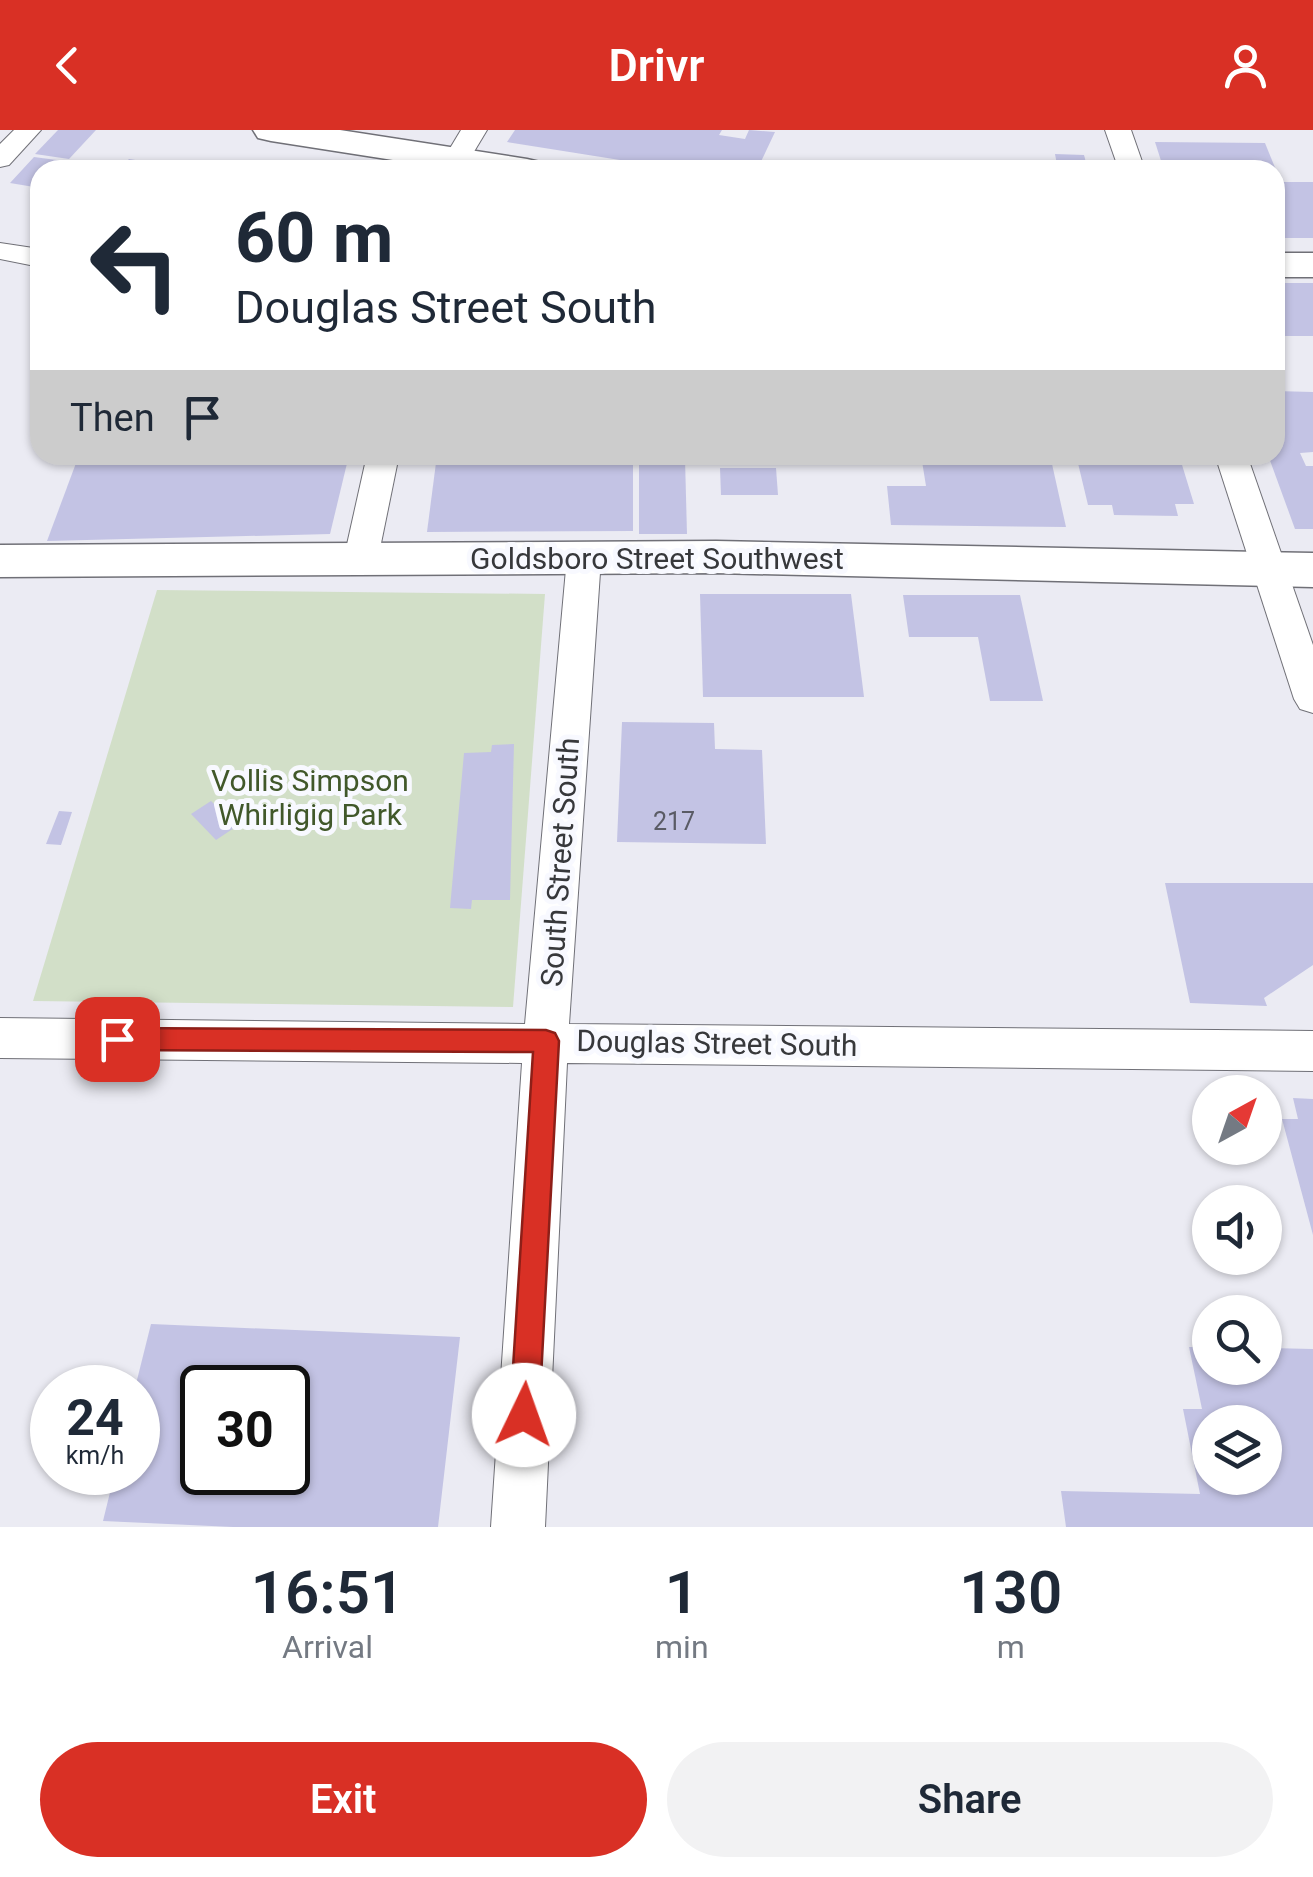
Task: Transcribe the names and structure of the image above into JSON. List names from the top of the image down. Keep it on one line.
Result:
{"streets":{"street":["Goldsboro Street Southwest","South Street South","Douglas Street South"]},"crossings":[["Goldsboro Street Southwest","South Street South"],["South Street South","Douglas Street South"]],"parks":["Vollis Simpson Whirligig Park"],"house_numbers":["217"],"north":"top right","page":{"header":"Drivr","turn":["60 m","Douglas Street South"],"then":"Then","speed":"24 km/h","limit":"30","eta":["16:51","Arrival","1","min","130","m"],"buttons":["Exit","Share"]}}
